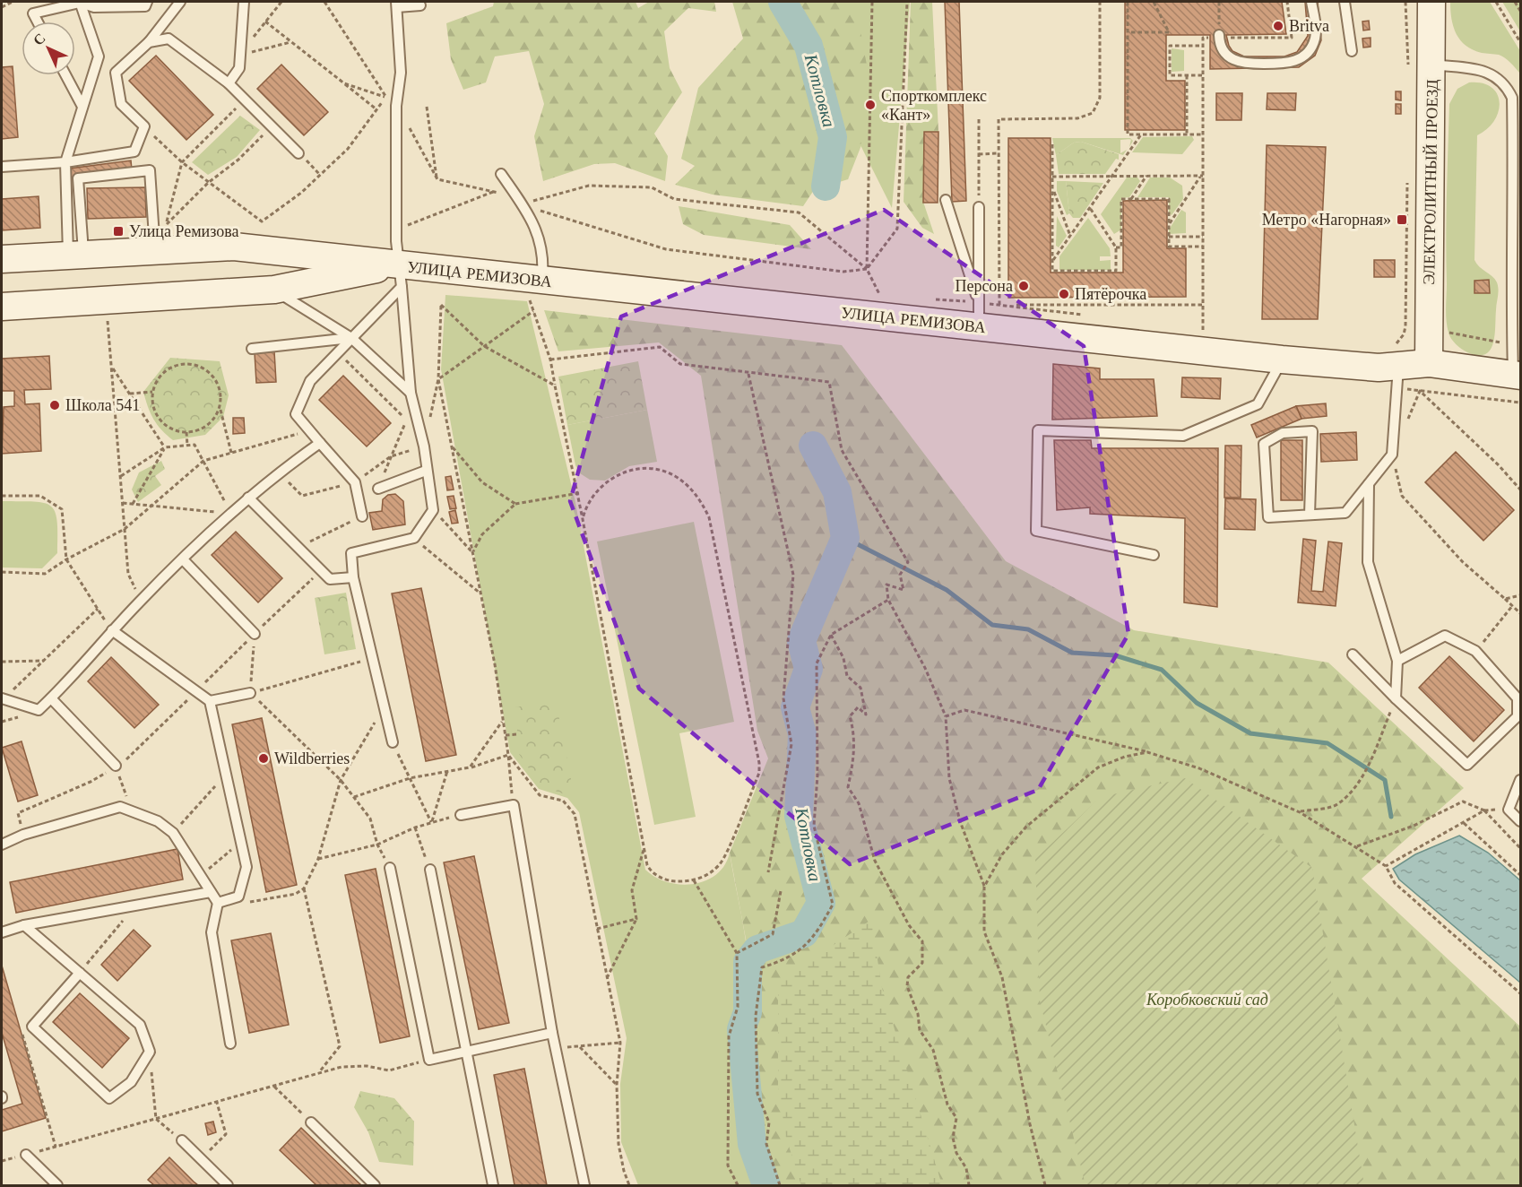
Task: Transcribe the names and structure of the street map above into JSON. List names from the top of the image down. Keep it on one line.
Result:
{"streets":{"street":["ЭЛЕКТРОЛИТНЫЙ ПРОЕЗД","УЛИЦА РЕМИЗОВА"]},"crossings":[["ЭЛЕКТРОЛИТНЫЙ ПРОЕЗД","УЛИЦА РЕМИЗОВА"]],"water":["Котловка"],"parks":["Коробковский сад"],"places":{"other":["Britva","Спорткомплекс «Кант»","Персона","Пятёрочка","Школа 541","Wildberries"],"transit":["Метро «Нагорная»","Улица Ремизова"]},"north":"top left"}
